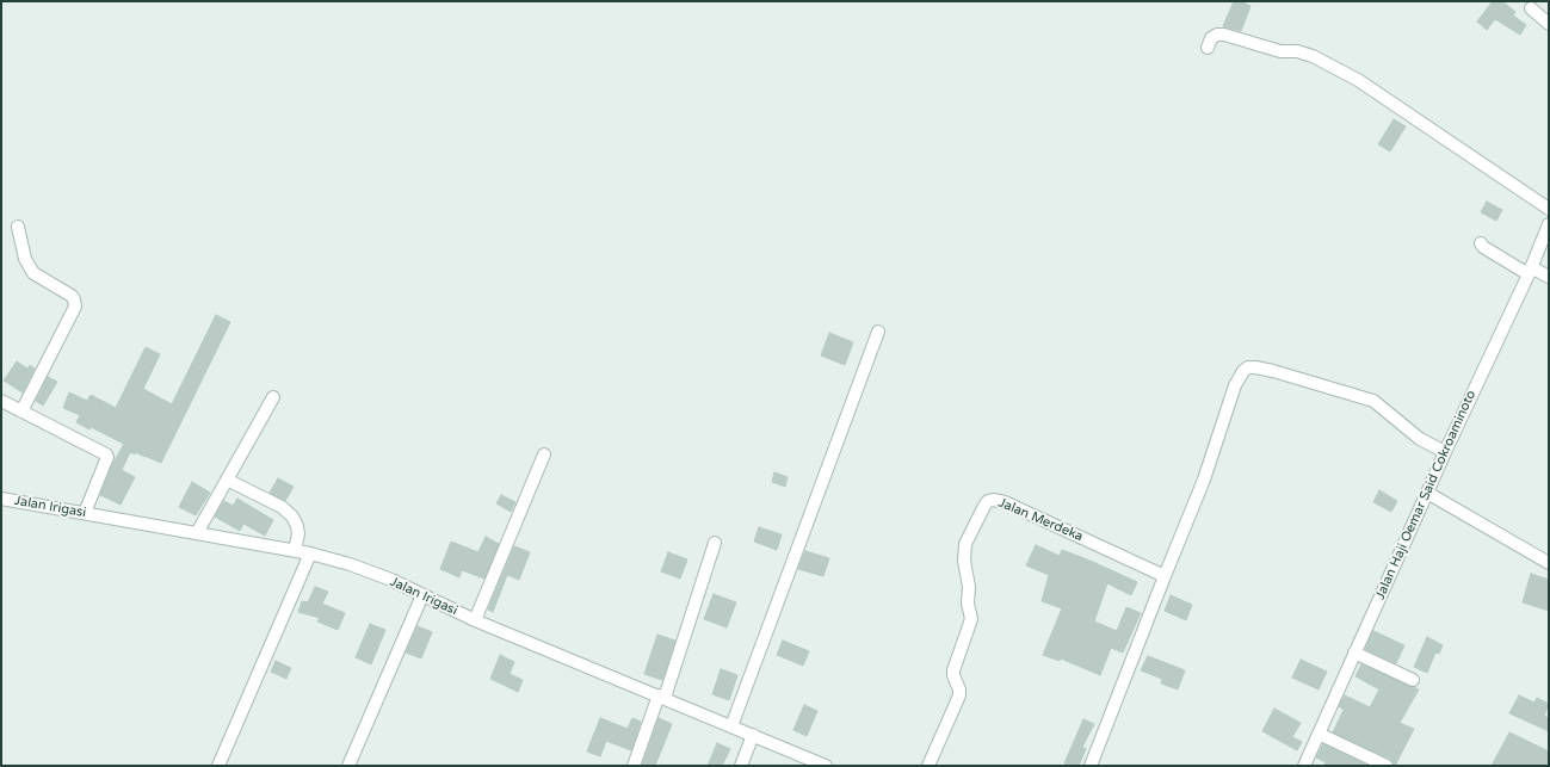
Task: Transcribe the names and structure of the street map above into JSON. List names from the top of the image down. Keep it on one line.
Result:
{"streets":{"street":["Jalan Haji Oemar Said Cokroaminoto","Jalan Irigasi","Jalan Merdeka"]}}
